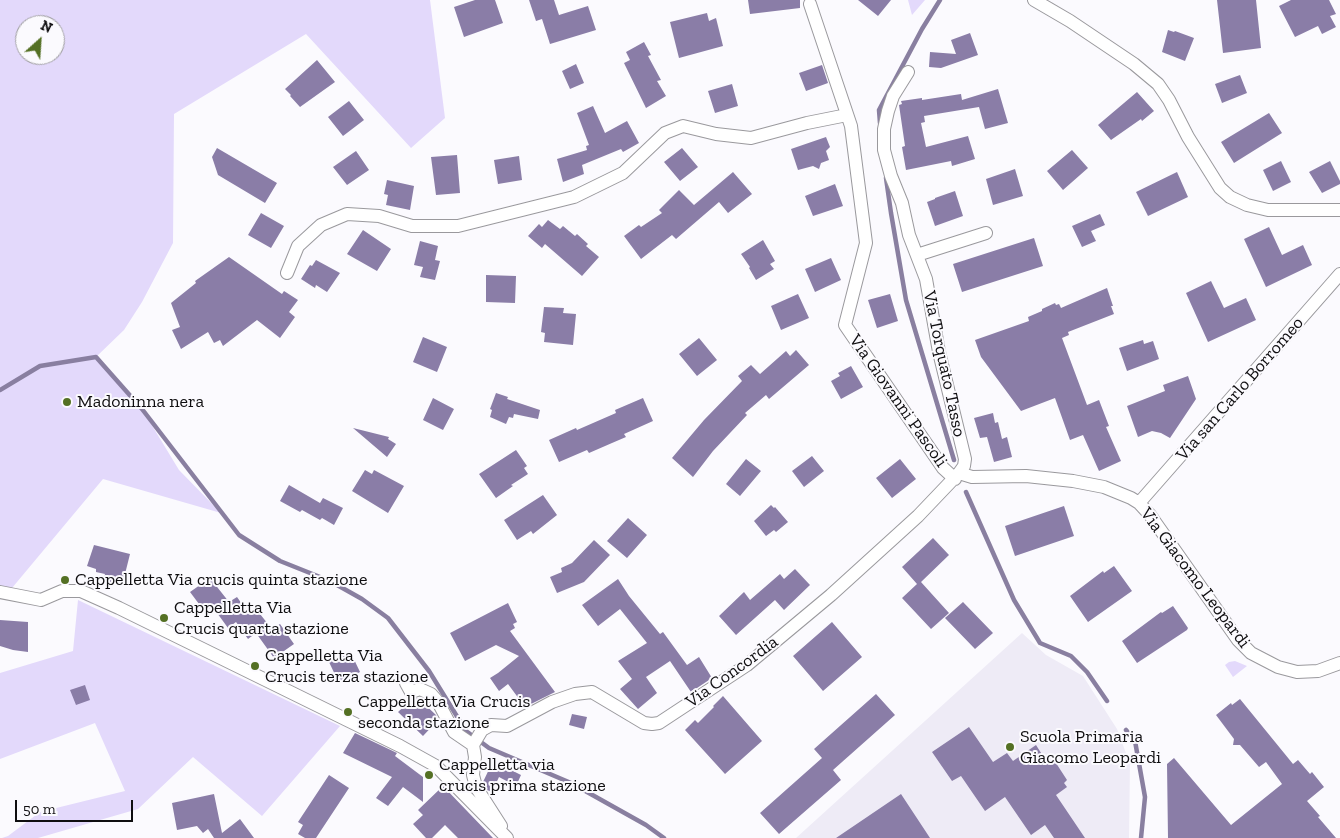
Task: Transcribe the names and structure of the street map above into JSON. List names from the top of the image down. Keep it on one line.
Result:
{"streets":{"street":["Via Torquato Tasso","Via san Carlo Borromeo","Via Giovanni Pascoli","Via Giacomo Leopardi","Via Concordia"]},"crossings":[["Via Torquato Tasso","Via Giovanni Pascoli"],["Via Torquato Tasso","Via Giacomo Leopardi"],["Via Torquato Tasso","Via Concordia"],["Via san Carlo Borromeo","Via Giacomo Leopardi"],["Via Giovanni Pascoli","Via Giacomo Leopardi"],["Via Giovanni Pascoli","Via Concordia"],["Via Giacomo Leopardi","Via Concordia"]],"places":["Madoninna nera","Cappelletta Via crucis quinta stazione","Cappelletta Via Crucis quarta stazione","Cappelletta Via Crucis terza stazione","Cappelletta Via Crucis seconda stazione","Scuola Primaria Giacomo Leopardi","Cappelletta via crucis prima stazione"],"scale_bar":"50 m","north":"top right"}
